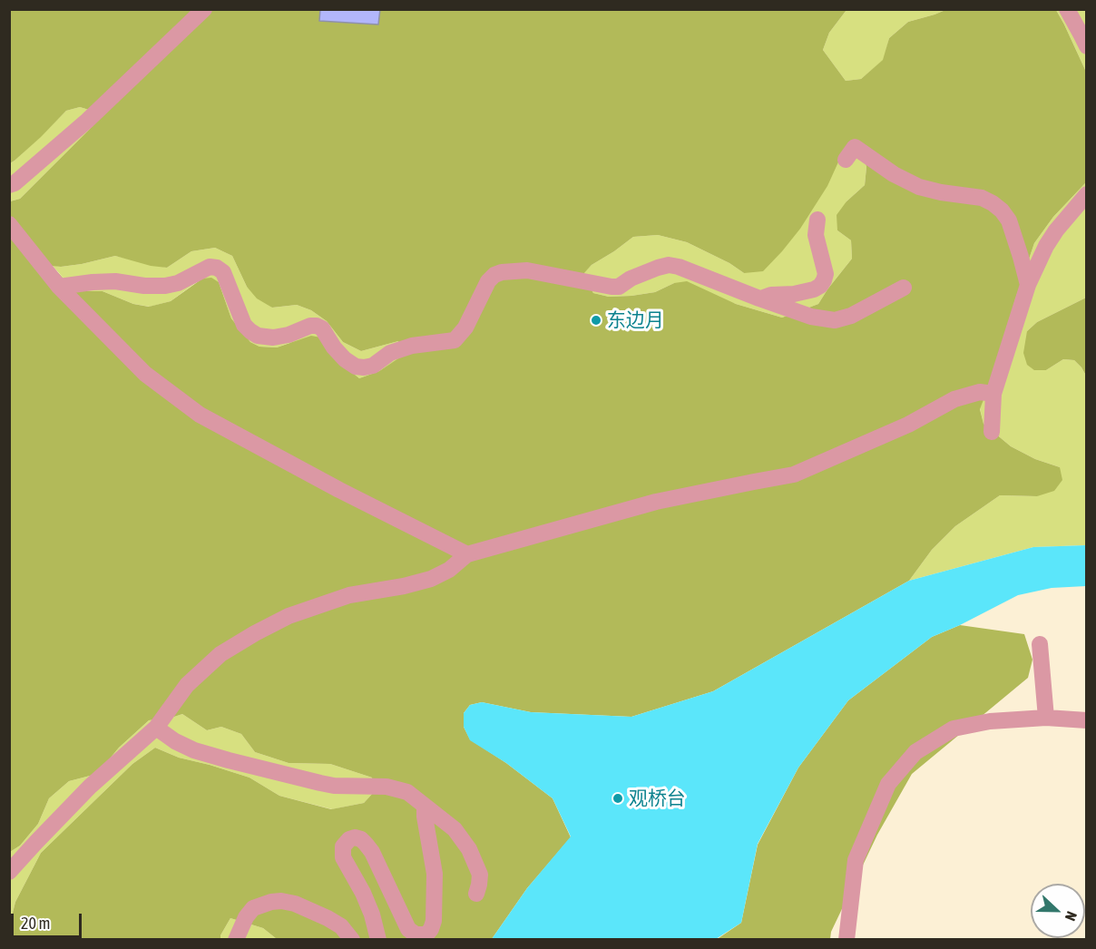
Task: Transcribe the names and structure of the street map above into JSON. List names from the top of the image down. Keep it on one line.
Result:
{"places":["东边月","观桥台"],"scale_bar":"20 m","north":"right"}
